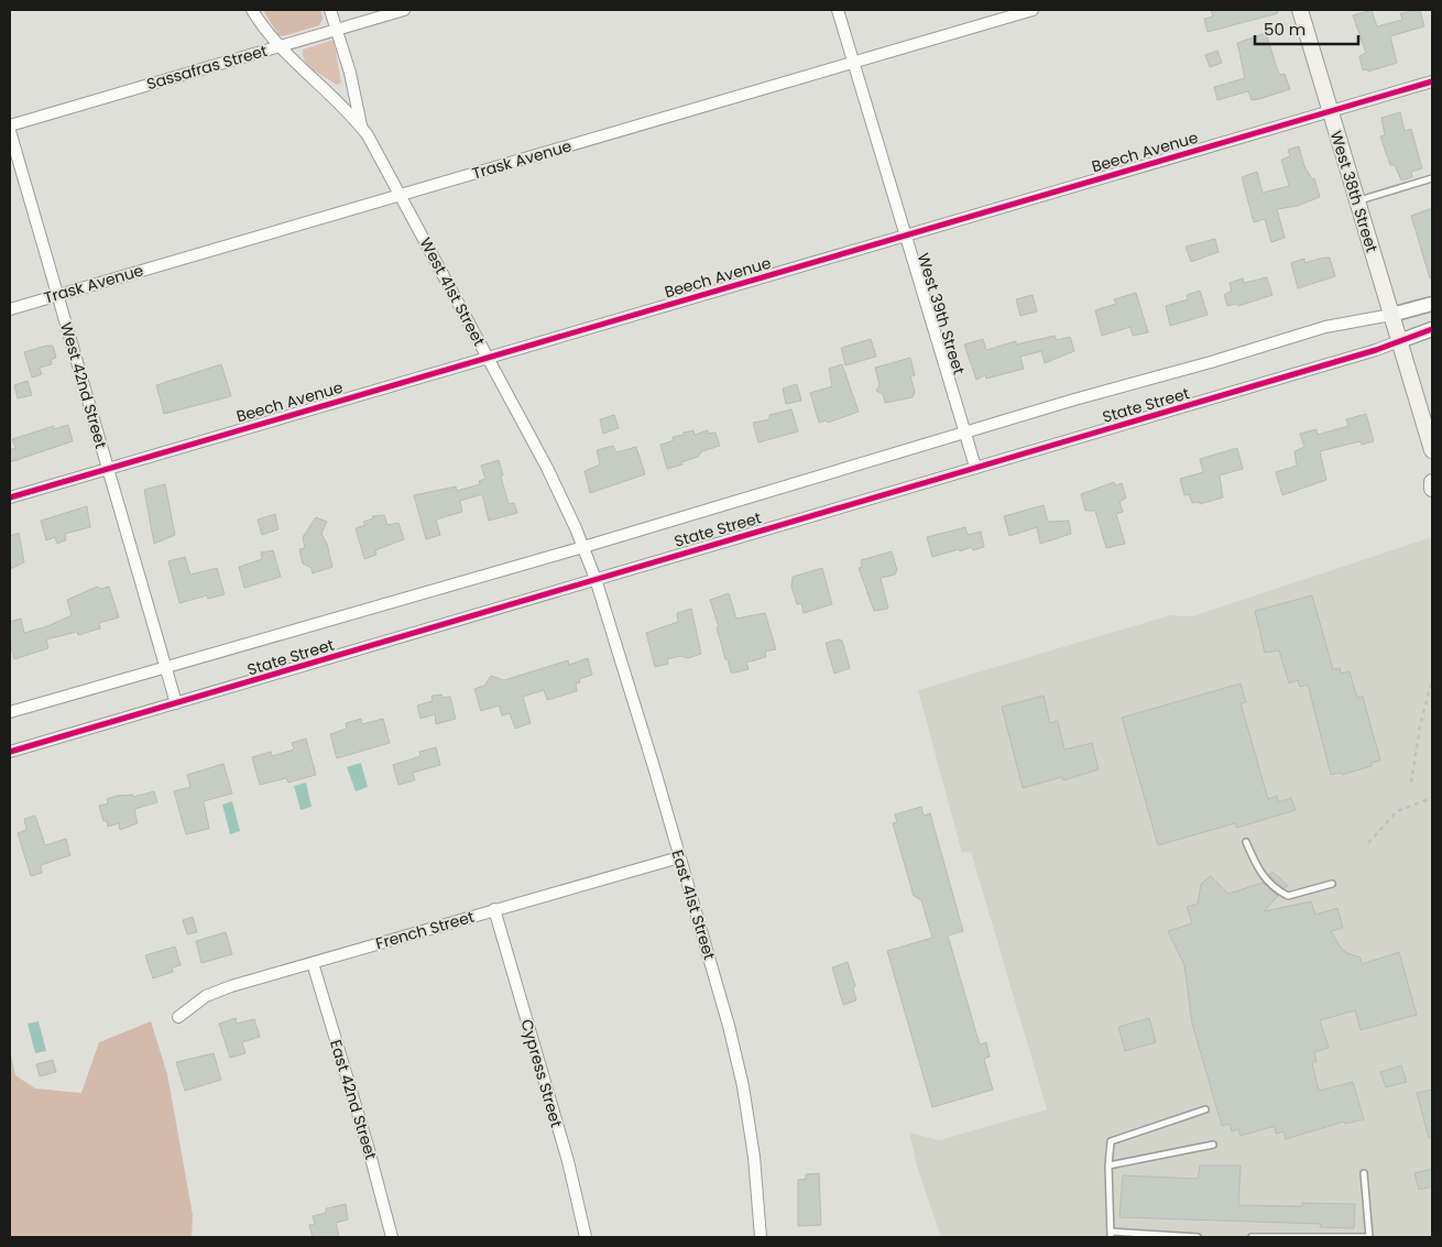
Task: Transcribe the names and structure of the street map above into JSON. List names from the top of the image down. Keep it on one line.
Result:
{"streets":{"main road":["West 38th Street"],"street":["Sassafras Street","Beech Avenue","Trask Avenue","West 41st Street","West 39th Street","West 42nd Street","State Street","East 41st Street","French Street","Cypress Street","East 42nd Street"]},"crossings":[["Sassafras Street","West 41st Street"],["Beech Avenue","West 38th Street"],["Beech Avenue","West 41st Street"],["Beech Avenue","West 39th Street"],["Beech Avenue","West 42nd Street"],["Trask Avenue","West 41st Street"],["Trask Avenue","West 39th Street"],["Trask Avenue","West 42nd Street"],["West 38th Street","State Street"],["West 41st Street","State Street"],["West 41st Street","East 41st Street"],["West 39th Street","State Street"],["West 42nd Street","State Street"],["State Street","East 41st Street"],["East 41st Street","French Street"],["French Street","Cypress Street"],["French Street","East 42nd Street"]],"scale_bar":"50 m"}
